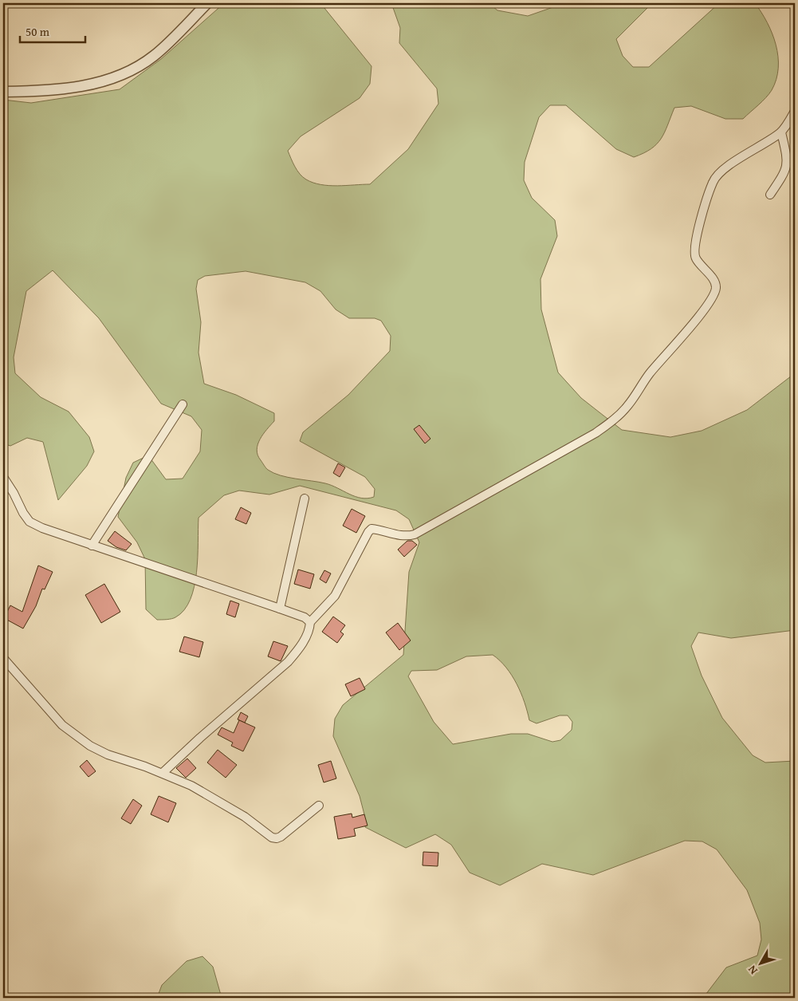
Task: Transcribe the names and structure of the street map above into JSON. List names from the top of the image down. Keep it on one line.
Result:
{"scale_bar":"50 m","north":"bottom left"}
